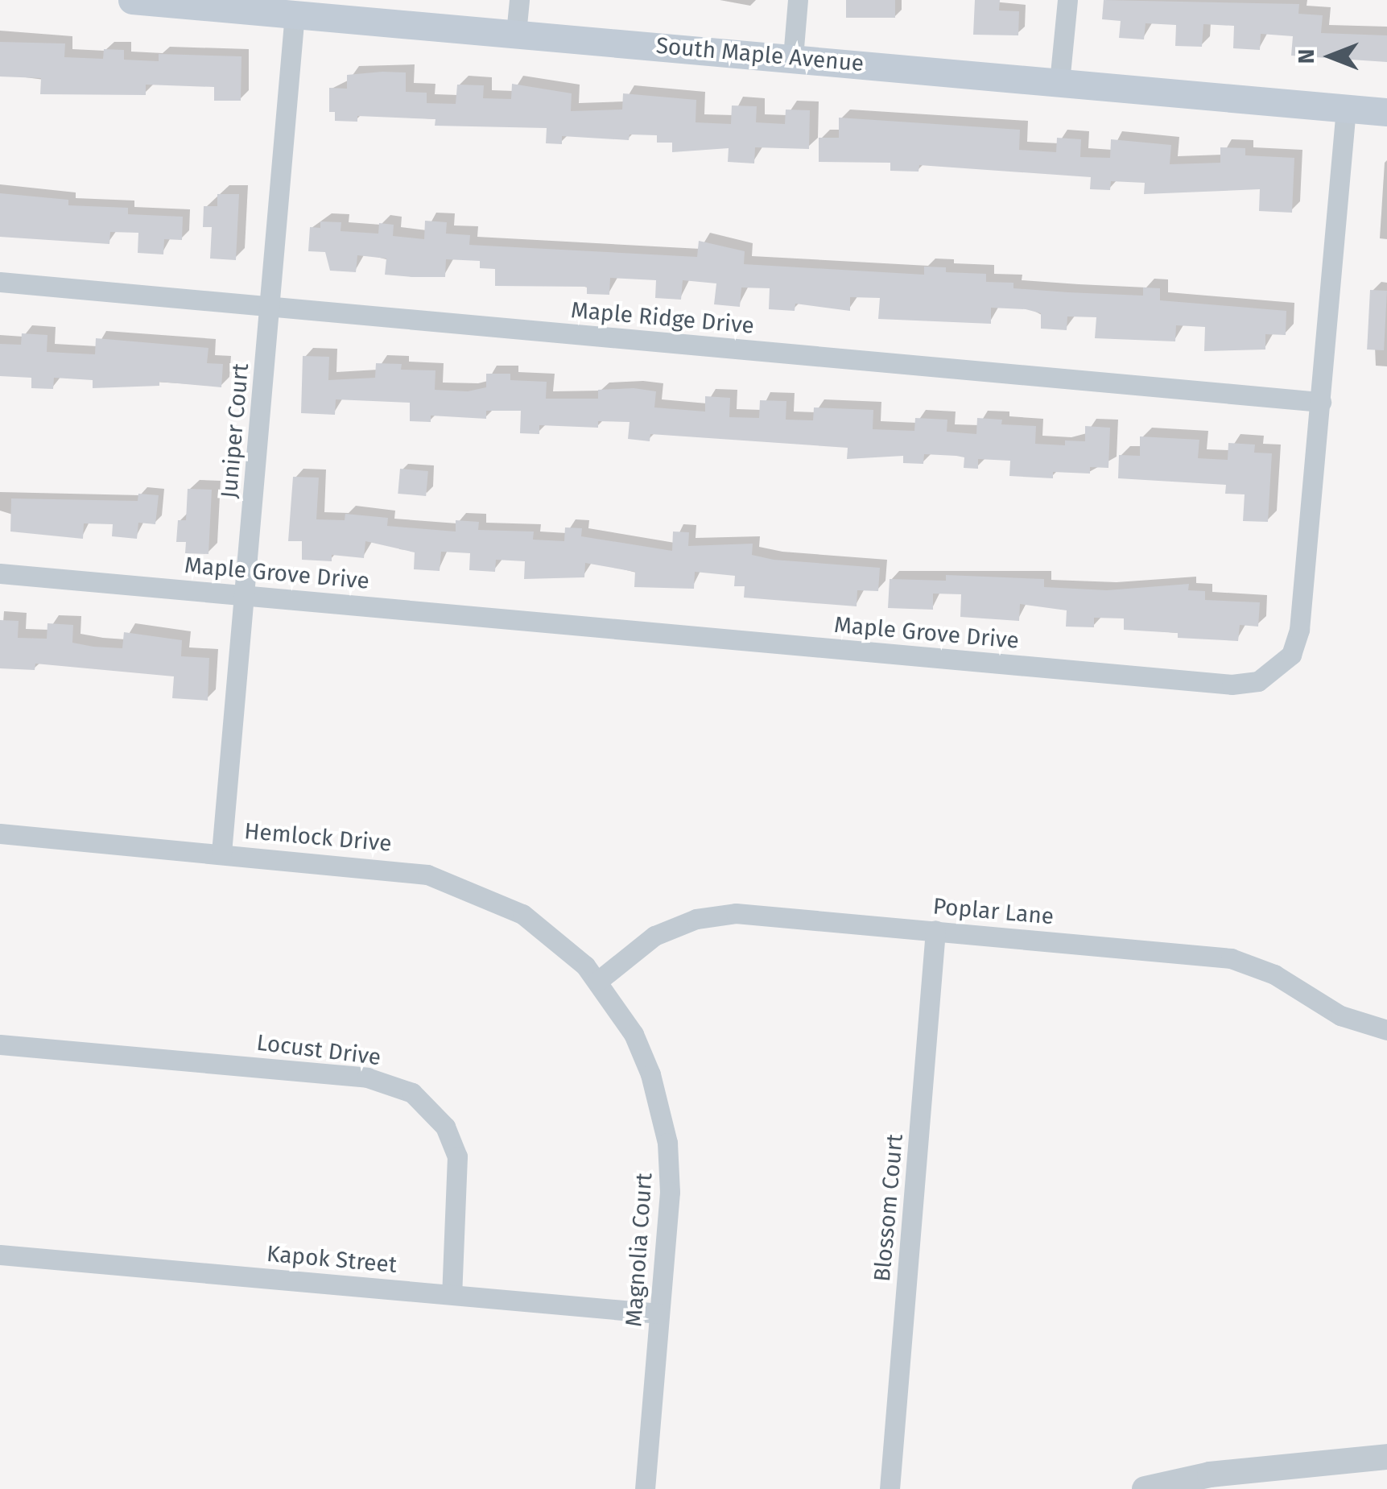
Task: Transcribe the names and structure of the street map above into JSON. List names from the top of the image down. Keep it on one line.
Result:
{"streets":{"main road":["South Maple Avenue"],"street":["Maple Ridge Drive","Juniper Court","Maple Grove Drive","Hemlock Drive","Poplar Lane","Locust Drive","Blossom Court","Magnolia Court","Kapok Street"]},"crossings":[["South Maple Avenue","Juniper Court"],["South Maple Avenue","Maple Grove Drive"],["Maple Ridge Drive","Juniper Court"],["Maple Ridge Drive","Maple Grove Drive"],["Juniper Court","Maple Grove Drive"],["Juniper Court","Hemlock Drive"],["Hemlock Drive","Poplar Lane"],["Hemlock Drive","Magnolia Court"],["Poplar Lane","Blossom Court"],["Poplar Lane","Magnolia Court"],["Locust Drive","Kapok Street"],["Magnolia Court","Kapok Street"]],"north":"left"}
